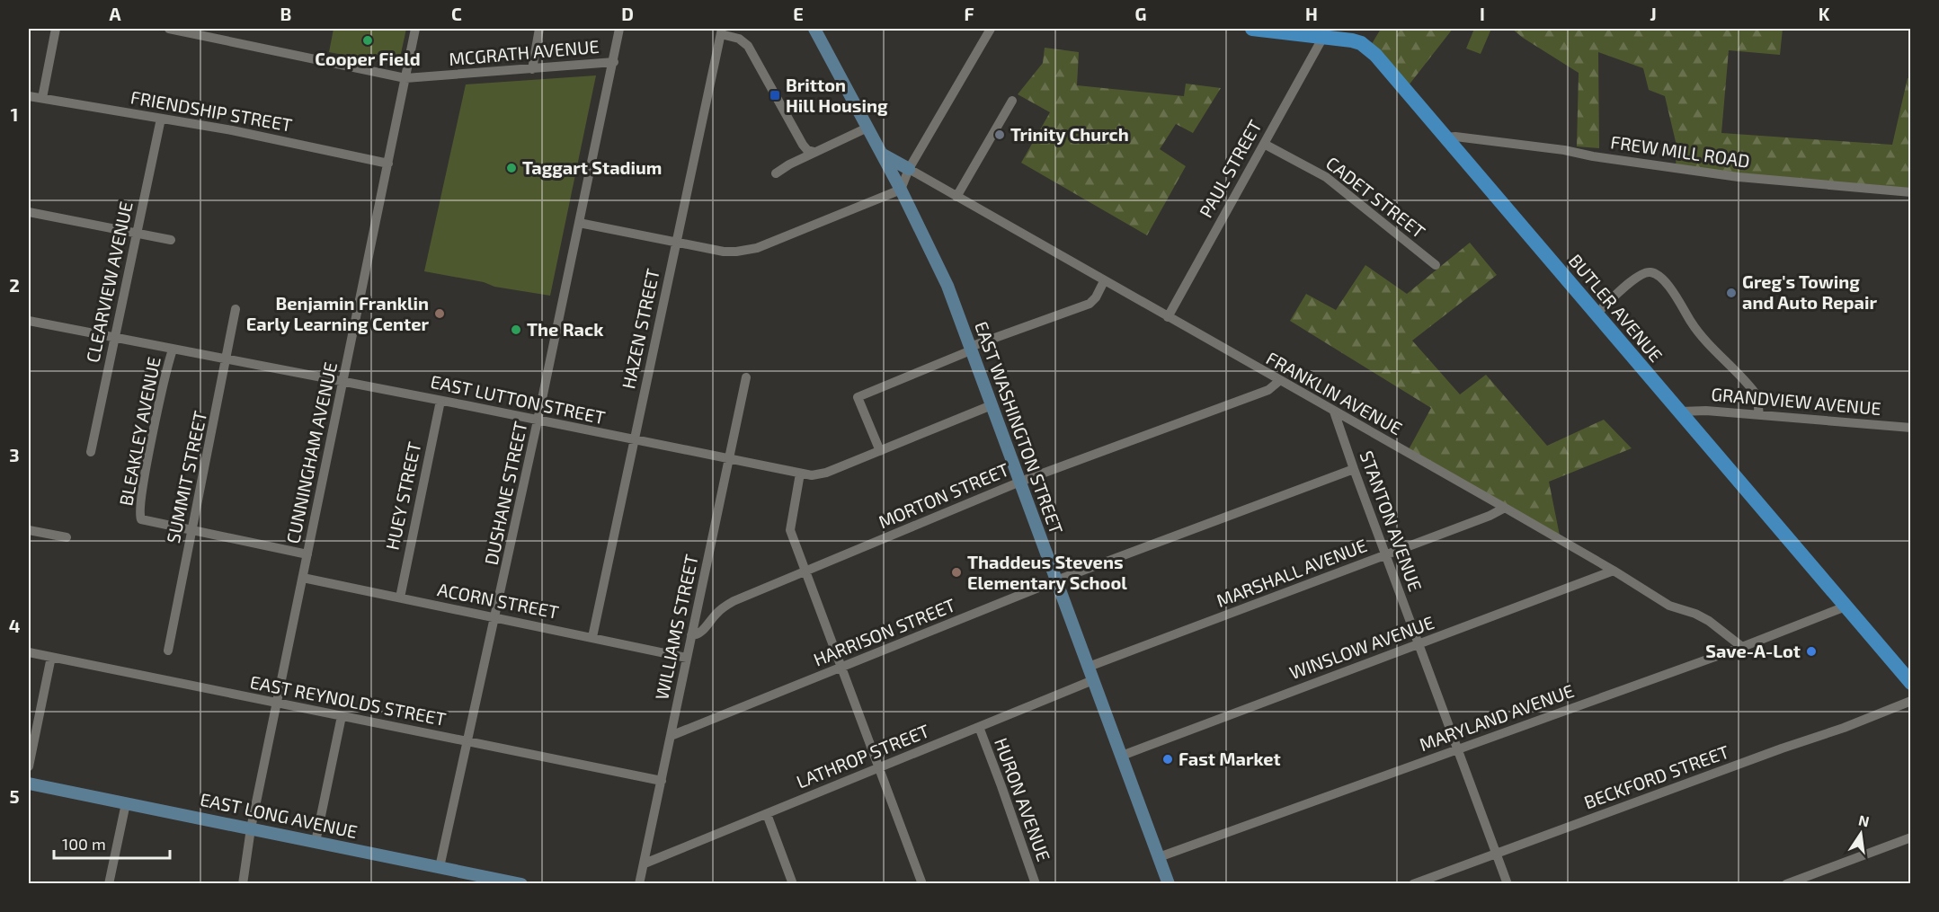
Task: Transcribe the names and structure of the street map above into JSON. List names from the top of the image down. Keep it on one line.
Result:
{"streets":{"main road":["BUTLER AVENUE","EAST WASHINGTON STREET","EAST LONG AVENUE"],"street":["MCGRATH AVENUE","FRIENDSHIP STREET","FREW MILL ROAD","PAUL STREET","CADET STREET","CLEARVIEW AVENUE","HAZEN STREET","FRANKLIN AVENUE","EAST LUTTON STREET","GRANDVIEW AVENUE","BLEAKLEY AVENUE","CUNNINGHAM AVENUE","SUMMIT STREET","DUSHANE STREET","HUEY STREET","MORTON STREET","STANTON AVENUE","MARSHALL AVENUE","ACORN STREET","WILLIAMS STREET","HARRISON STREET","WINSLOW AVENUE","EAST REYNOLDS STREET","MARYLAND AVENUE","LATHROP STREET","BECKFORD STREET","HURON AVENUE"]},"crossings":[["MCGRATH AVENUE","CUNNINGHAM AVENUE"],["MCGRATH AVENUE","DUSHANE STREET"],["FRIENDSHIP STREET","CLEARVIEW AVENUE"],["FRIENDSHIP STREET","CUNNINGHAM AVENUE"],["FREW MILL ROAD","BUTLER AVENUE"],["PAUL STREET","CADET STREET"],["PAUL STREET","BUTLER AVENUE"],["PAUL STREET","FRANKLIN AVENUE"],["CLEARVIEW AVENUE","EAST LUTTON STREET"],["BUTLER AVENUE","GRANDVIEW AVENUE"],["BUTLER AVENUE","MARYLAND AVENUE"],["HAZEN STREET","EAST LUTTON STREET"],["HAZEN STREET","ACORN STREET"],["FRANKLIN AVENUE","MORTON STREET"],["FRANKLIN AVENUE","STANTON AVENUE"],["FRANKLIN AVENUE","MARSHALL AVENUE"],["FRANKLIN AVENUE","WINSLOW AVENUE"],["FRANKLIN AVENUE","MARYLAND AVENUE"],["EAST LUTTON STREET","EAST WASHINGTON STREET"],["EAST LUTTON STREET","BLEAKLEY AVENUE"],["EAST LUTTON STREET","CUNNINGHAM AVENUE"],["EAST LUTTON STREET","SUMMIT STREET"],["EAST LUTTON STREET","DUSHANE STREET"],["EAST LUTTON STREET","HUEY STREET"],["EAST LUTTON STREET","WILLIAMS STREET"],["EAST WASHINGTON STREET","MORTON STREET"],["EAST WASHINGTON STREET","MARSHALL AVENUE"],["EAST WASHINGTON STREET","HARRISON STREET"],["EAST WASHINGTON STREET","WINSLOW AVENUE"],["EAST WASHINGTON STREET","MARYLAND AVENUE"],["EAST WASHINGTON STREET","LATHROP STREET"],["BLEAKLEY AVENUE","SUMMIT STREET"],["CUNNINGHAM AVENUE","ACORN STREET"],["CUNNINGHAM AVENUE","EAST REYNOLDS STREET"],["CUNNINGHAM AVENUE","EAST LONG AVENUE"],["DUSHANE STREET","ACORN STREET"],["DUSHANE STREET","EAST REYNOLDS STREET"],["DUSHANE STREET","EAST LONG AVENUE"],["HUEY STREET","ACORN STREET"],["MORTON STREET","WILLIAMS STREET"],["STANTON AVENUE","MARSHALL AVENUE"],["STANTON AVENUE","HARRISON STREET"],["STANTON AVENUE","WINSLOW AVENUE"],["STANTON AVENUE","MARYLAND AVENUE"],["STANTON AVENUE","BECKFORD STREET"],["ACORN STREET","WILLIAMS STREET"],["WILLIAMS STREET","HARRISON STREET"],["WILLIAMS STREET","EAST REYNOLDS STREET"],["WILLIAMS STREET","LATHROP STREET"],["LATHROP STREET","HURON AVENUE"]],"places":{"other":["Cooper Field","Trinity Church","Taggart Stadium","Greg's Towing and Auto Repair","Benjamin Franklin Early Learning Center","The Rack","Thaddeus Stevens Elementary School","Save-A-Lot","Fast Market"],"transit":["Britton Hill Housing"]},"scale_bar":"100 m","north":"top","grid":{"columns":["A","B","C","D","E","F","G","H","I","J","K"],"rows":["1","2","3","4","5"]}}
